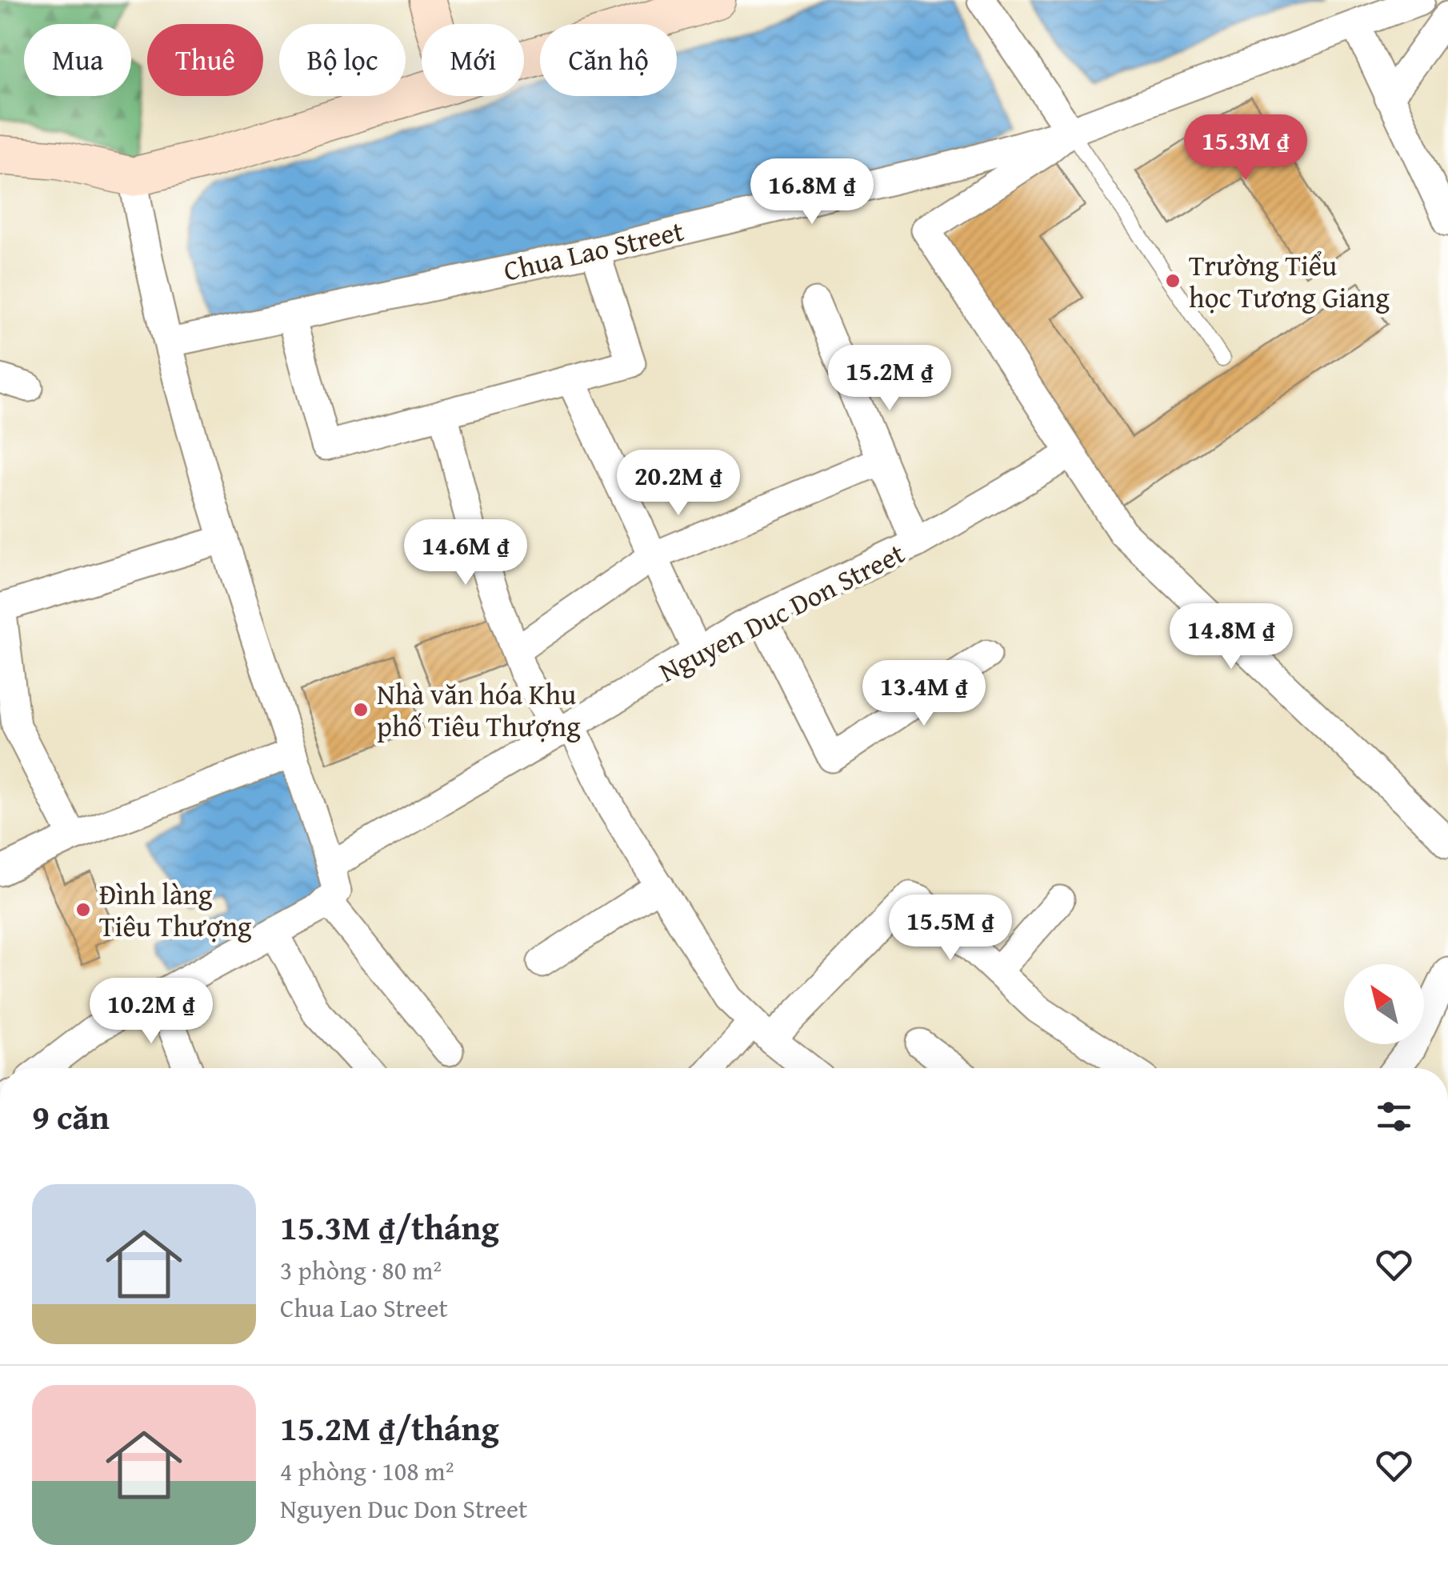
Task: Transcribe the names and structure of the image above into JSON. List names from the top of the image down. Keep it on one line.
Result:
{"streets":{"street":["Chua Lao Street","Nguyen Duc Don Street"]},"places":["Trường Tiểu học Tương Giang","Nhà văn hóa Khu phố Tiêu Thượng","Đình làng Tiêu Thượng"],"north":"top left","page":{"chip":["Mua","Thuê","Bộ lọc","Mới","Căn hộ"],"price":["15.3M ₫","16.8M ₫","15.2M ₫","20.2M ₫","14.6M ₫","14.8M ₫","13.4M ₫","15.5M ₫","10.2M ₫"],"heading":"9 căn","list":[{"name":"15.3M ₫/tháng","note":"3 phòng · 80 m² · Chua Lao Street"},{"name":"15.2M ₫/tháng","note":"4 phòng · 108 m² · Nguyen Duc Don Street"}]}}
